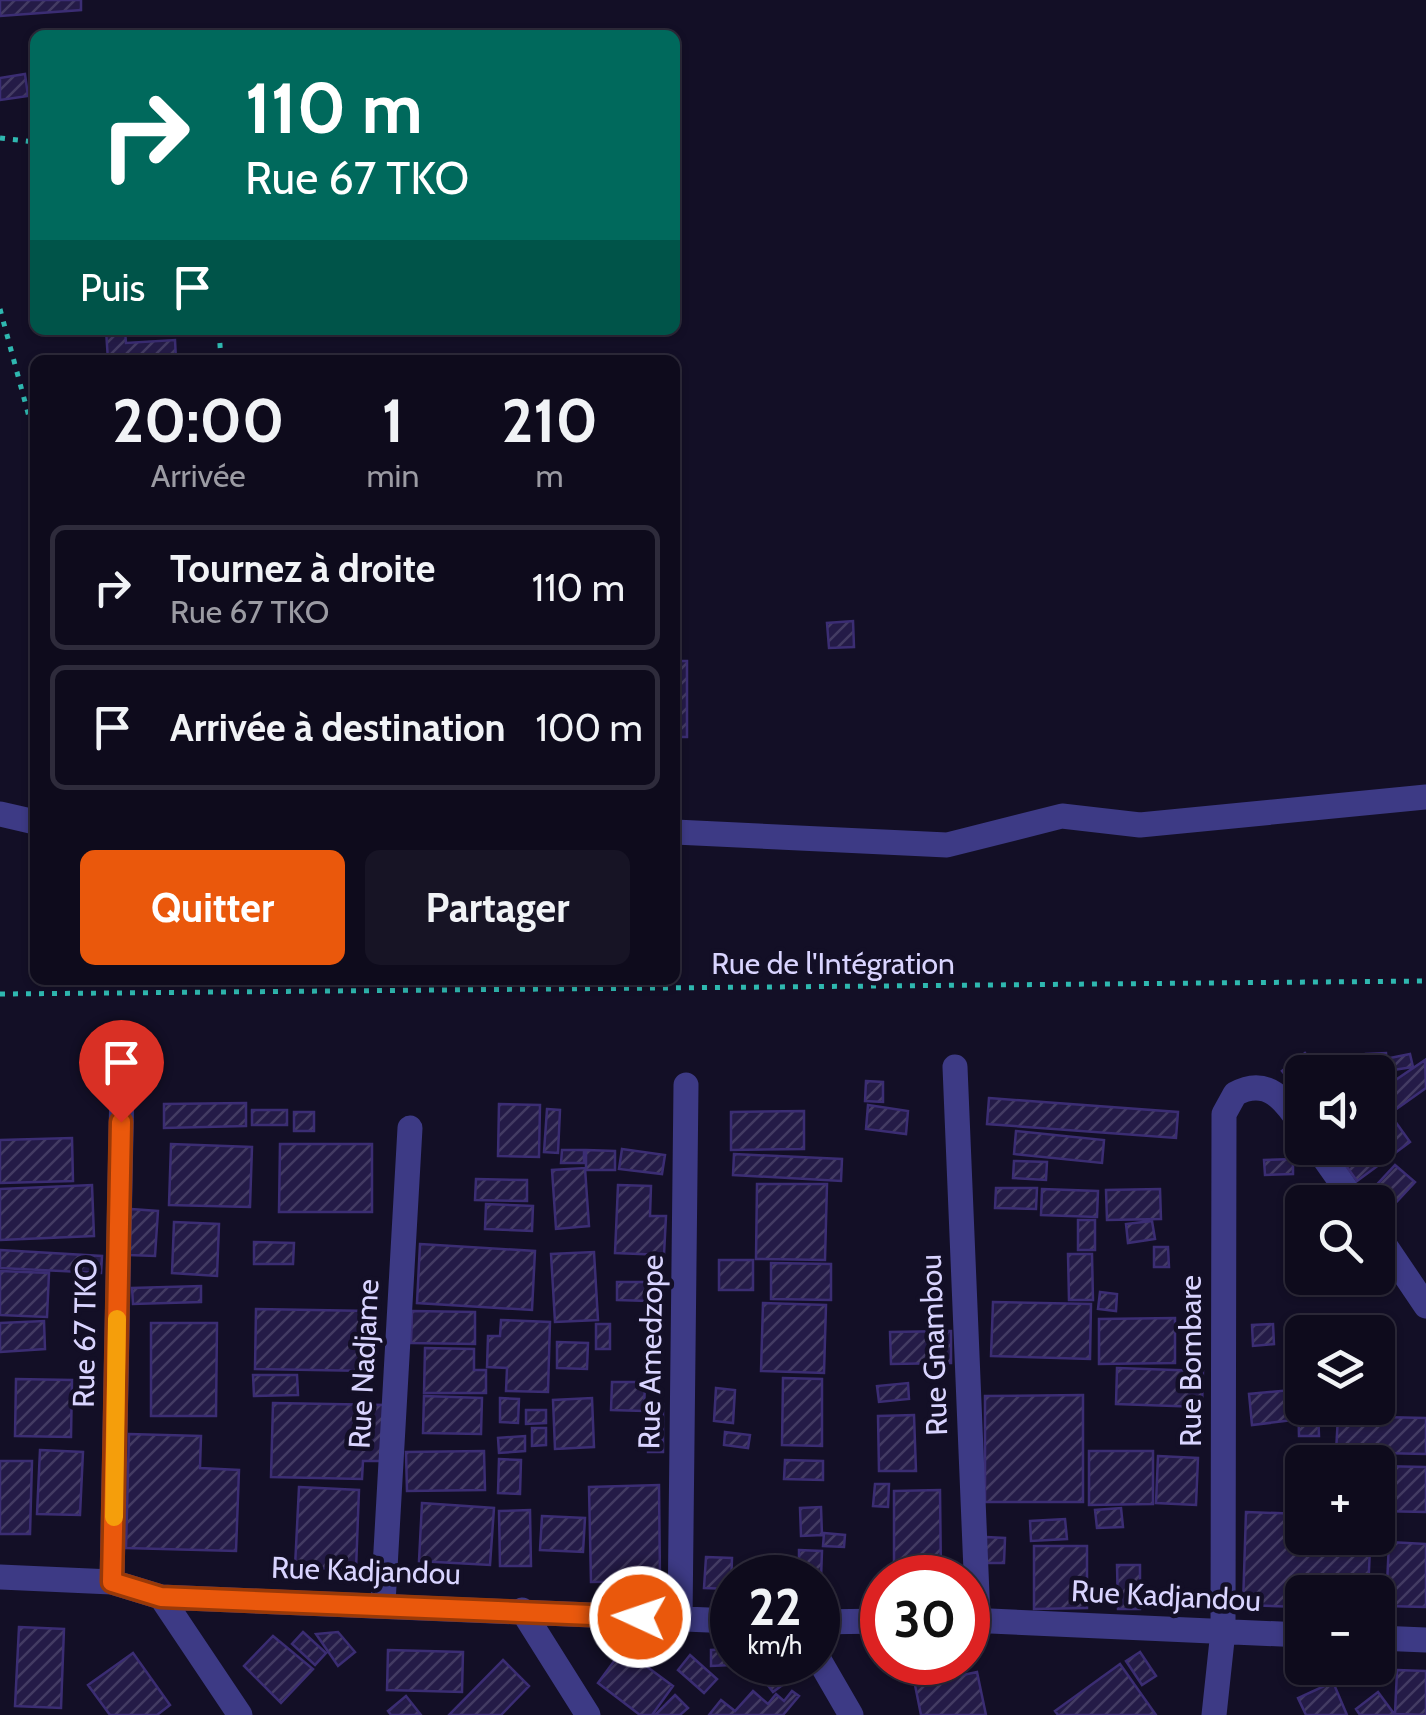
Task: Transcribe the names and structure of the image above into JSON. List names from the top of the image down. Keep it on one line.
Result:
{"streets":{"street":["Rue 67 TKO","Rue Gnambou","Rue Amedzope","Rue Bombare","Rue Nadjame","Rue Kadjandou"],"path":["Rue de l'Intégration"]},"crossings":[["Rue 67 TKO","Rue Kadjandou"],["Rue Amedzope","Rue Kadjandou"],["Rue Bombare","Rue Kadjandou"],["Rue Nadjame","Rue Kadjandou"]],"page":{"turn":["110 m","Rue 67 TKO"],"then":"Puis","eta":["20:00","Arrivée","1","min","210","m"],"list":[{"name":"Tournez à droite","note":"Rue 67 TKO","value":"110 m"},{"name":"Arrivée à destination","value":"100 m"}],"buttons":["Quitter","Partager"],"map_buttons":["+","−"],"speed":"22 km/h","limit":"30"}}
